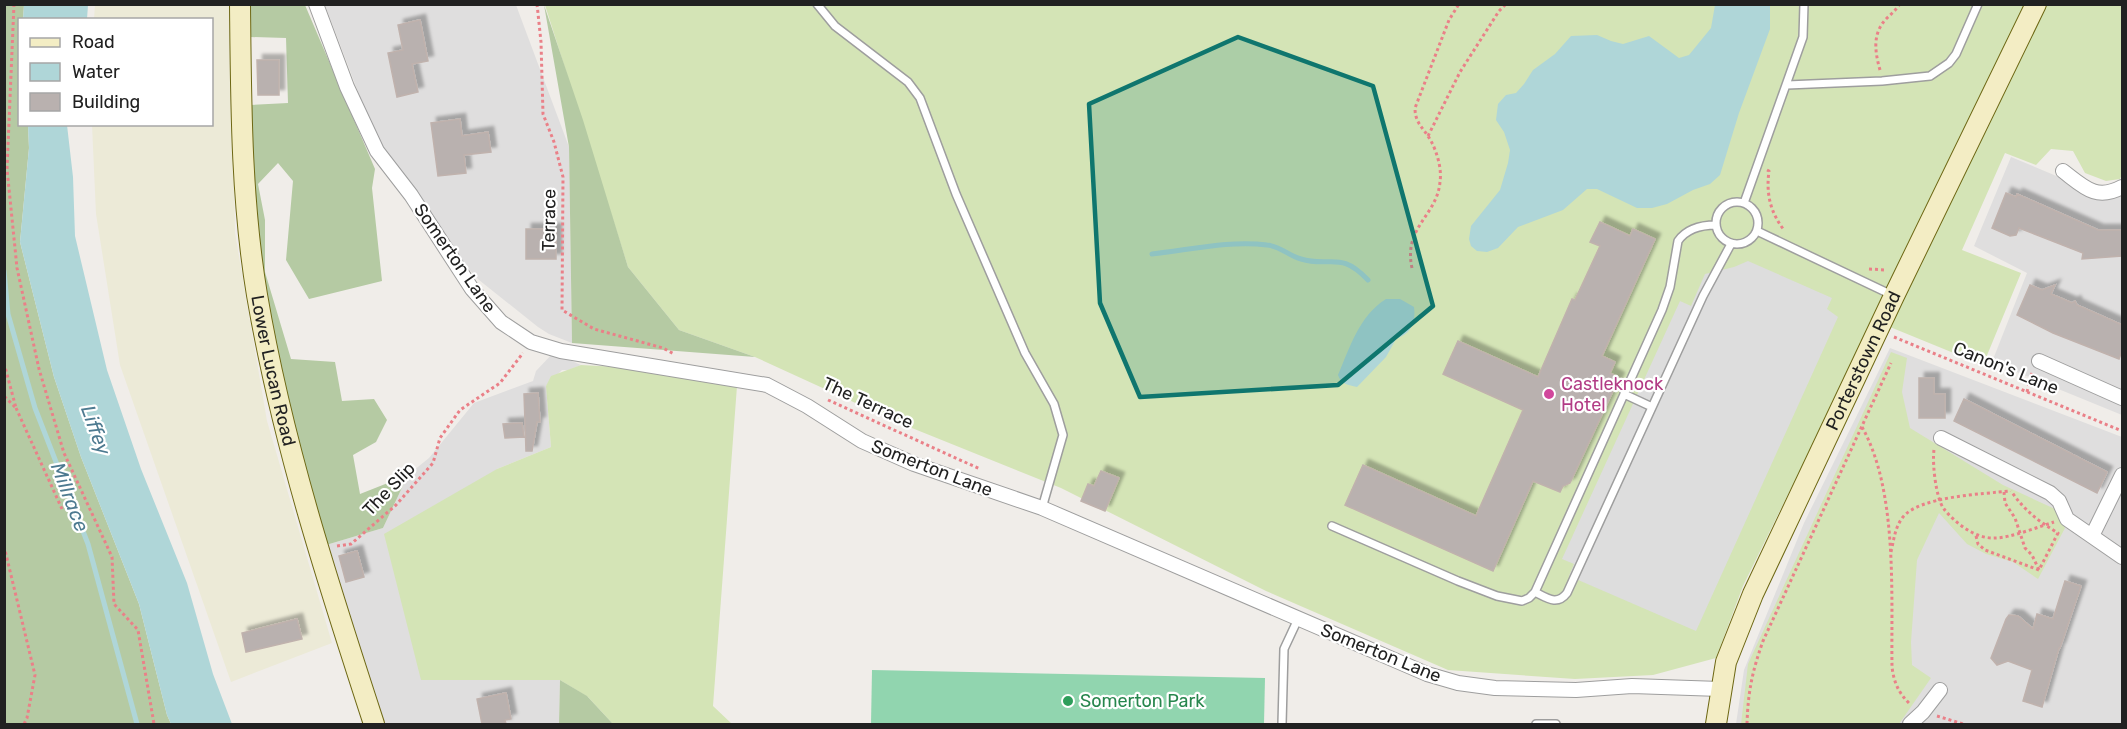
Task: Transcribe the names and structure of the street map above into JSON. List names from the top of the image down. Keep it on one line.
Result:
{"streets":{"street":["Somerton Lane","Porterstown Road","Lower Lucan Road"],"path":["Terrace","Canon's Lane","The Terrace","The Slip"]},"crossings":[["Somerton Lane","Porterstown Road"],["Somerton Lane","The Slip"],["Porterstown Road","Canon's Lane"],["Lower Lucan Road","The Slip"]],"water":["Liffey","Millrace"],"places":["Castleknock Hotel","Somerton Park"],"legend":["Road","Water","Building"]}
